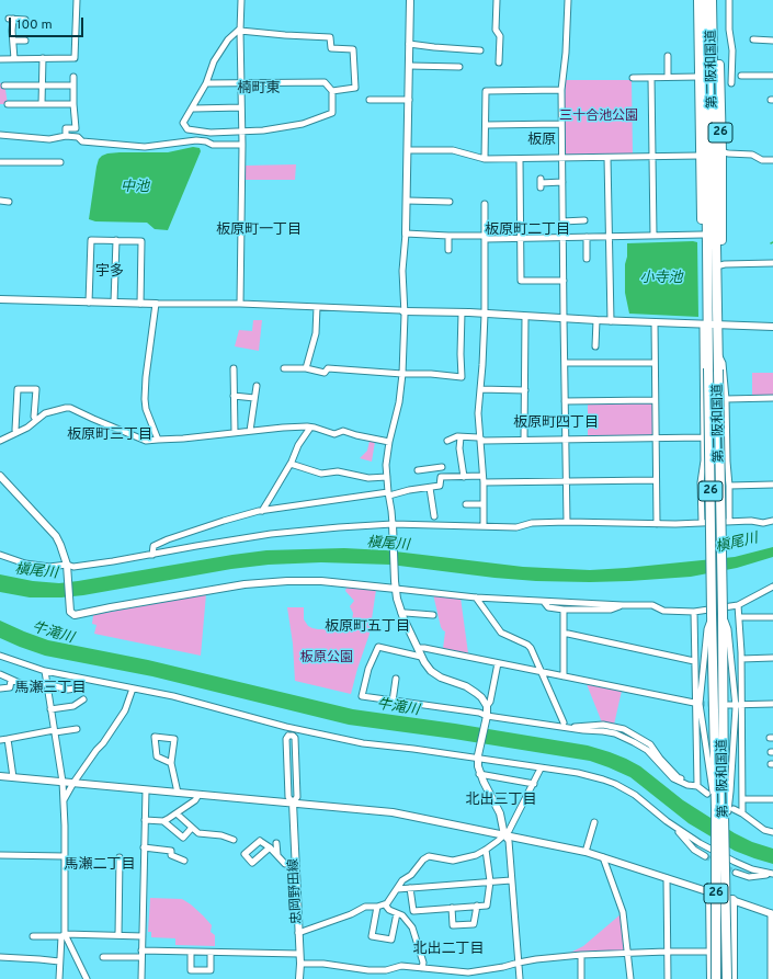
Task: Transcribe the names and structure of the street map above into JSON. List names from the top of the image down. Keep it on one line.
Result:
{"streets":{"highway":["第二阪和国道","26"],"street":["忠岡野田線"]},"crossings":[["第二阪和国道","26"]],"districts":["楠町東","板原","板原町一丁目","板原町二丁目","宇多","板原町四丁目","板原町三丁目","板原町五丁目","馬瀬三丁目","北出三丁目","馬瀬二丁目","北出二丁目"],"water":["中池","小寺池","槇尾川","牛滝川"],"parks":["三十合池公園","板原公園"],"scale_bar":"100 m"}
